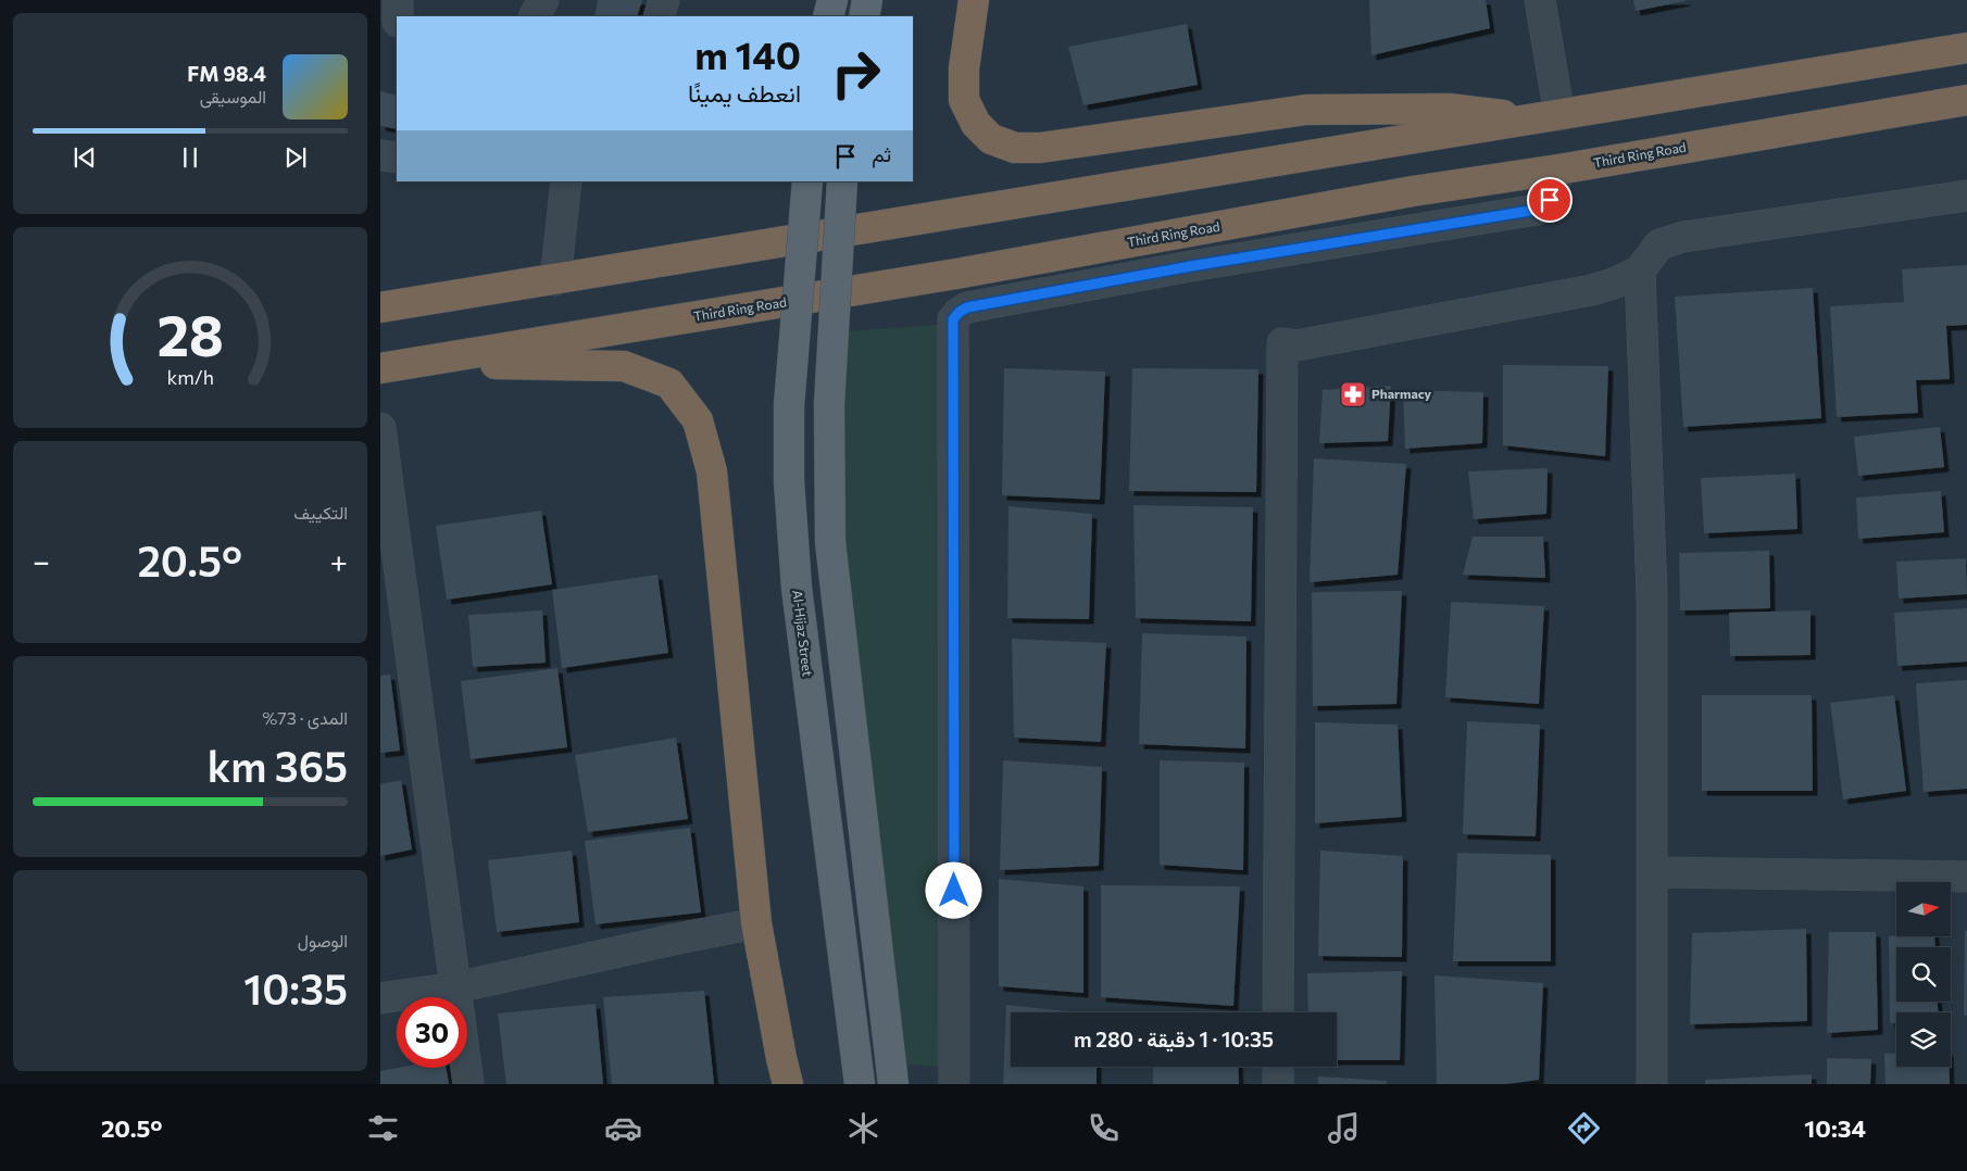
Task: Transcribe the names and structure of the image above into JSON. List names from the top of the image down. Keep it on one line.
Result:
{"streets":{"highway":["Third Ring Road"],"main road":["Al-Hijaz Street"]},"places":{"pharmacy":["Pharmacy"]},"north":"right","page":{"turn":["140 m","انعطف يمينًا"],"song":["98.4 FM","الموسيقى"],"then":"ثم","tile":["التكييف",["المدى · 73%","365 km"],["الوصول","10:35"]],"heat":["−","20.5°","+"],"limit":"30","trip":"10:35 · 1 دقيقة · 280 m","tabs":["10:34","20.5°"],"gauge":["28","km/h"]}}
